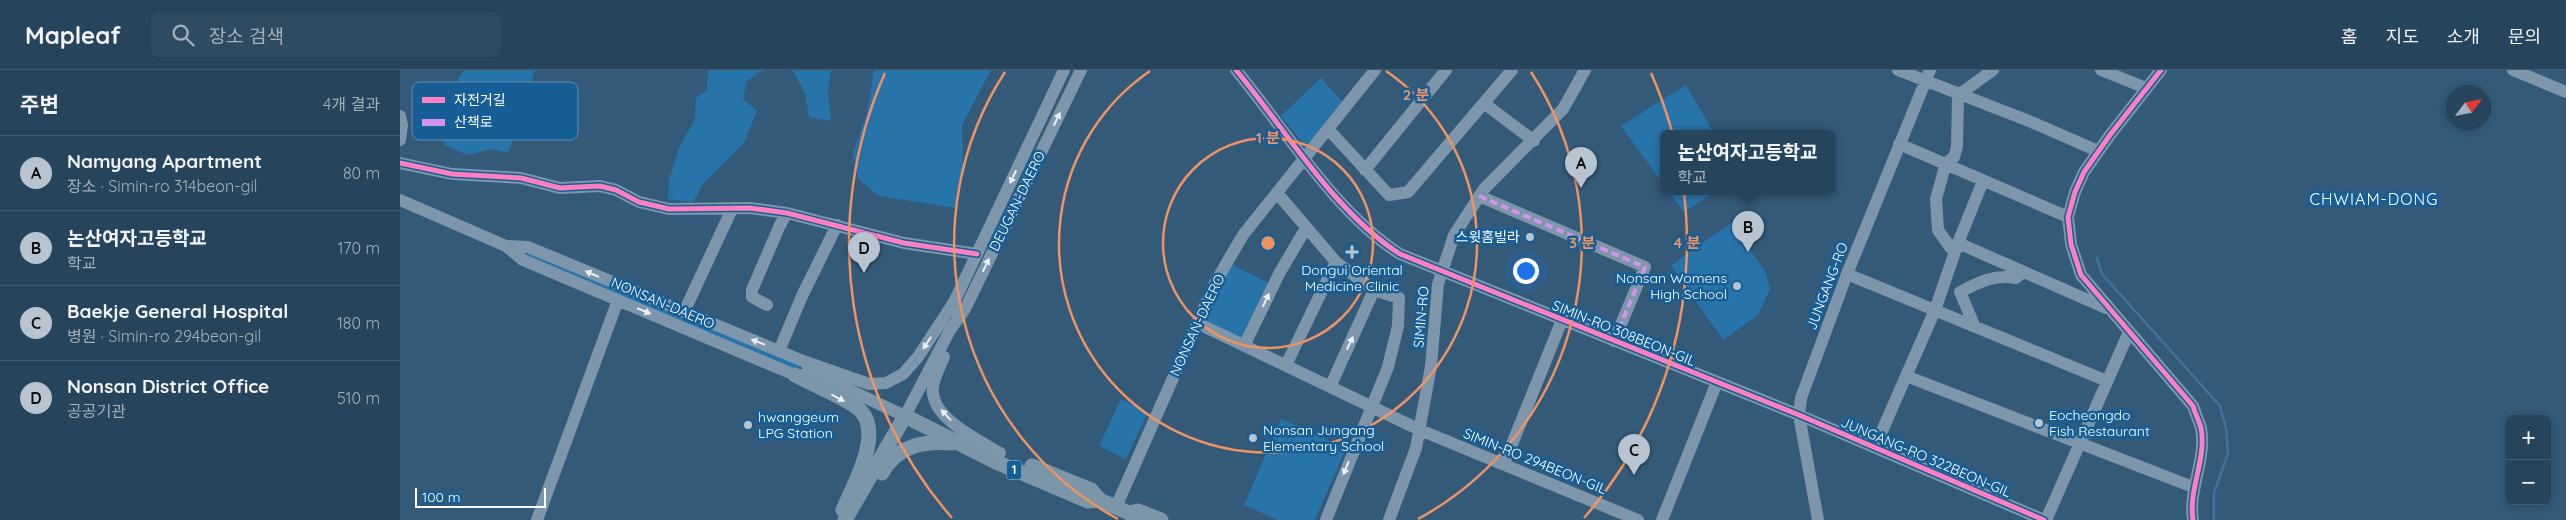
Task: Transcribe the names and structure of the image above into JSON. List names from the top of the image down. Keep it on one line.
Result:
{"streets":{"main road":["DEUGAN-DAERO","NONSAN-DAERO","1"],"street":["JUNGANG-RO","SIMIN-RO","SIMIN-RO 308BEON-GIL","JUNGANG-RO 322BEON-GIL","SIMIN-RO 294BEON-GIL"]},"crossings":[["DEUGAN-DAERO","NONSAN-DAERO"],["JUNGANG-RO","SIMIN-RO 308BEON-GIL"],["JUNGANG-RO","JUNGANG-RO 322BEON-GIL"],["NONSAN-DAERO","SIMIN-RO 308BEON-GIL"],["NONSAN-DAERO","SIMIN-RO 294BEON-GIL"],["NONSAN-DAERO","1"],["SIMIN-RO","SIMIN-RO 308BEON-GIL"],["SIMIN-RO","SIMIN-RO 294BEON-GIL"],["SIMIN-RO 308BEON-GIL","JUNGANG-RO 322BEON-GIL"],["SIMIN-RO 308BEON-GIL","SIMIN-RO 294BEON-GIL"]],"districts":["CHWIAM-DONG"],"places":{"other":["스윗홈빌라","Nonsan Womens High School","Eocheongdo Fish Restaurant","hwanggeum LPG Station","Nonsan Jungang Elementary School"],"health":["Dongui Oriental Medicine Clinic"]},"legend":["자전거길","산책로"],"scale_bar":"100 m","north":"top right","page":{"header":"Mapleaf","search":"장소 검색","nav":["홈","지도","소개","문의"],"heading":["주변","4개 결과"],"popup":["논산여자고등학교","학교"],"list":[{"mark":"A","name":"Namyang Apartment","note":"장소 · Simin-ro 314beon-gil","value":"80 m"},{"mark":"B","name":"논산여자고등학교","note":"학교","value":"170 m"},{"mark":"C","name":"Baekje General Hospital","note":"병원 · Simin-ro 294beon-gil","value":"180 m"},{"mark":"D","name":"Nonsan District Office","note":"공공기관","value":"510 m"}],"pins":["A","B","D","C"],"map_buttons":["+","−"],"scale":"100 m"},"rings":["2 분","1 분","3 분","4 분"]}
